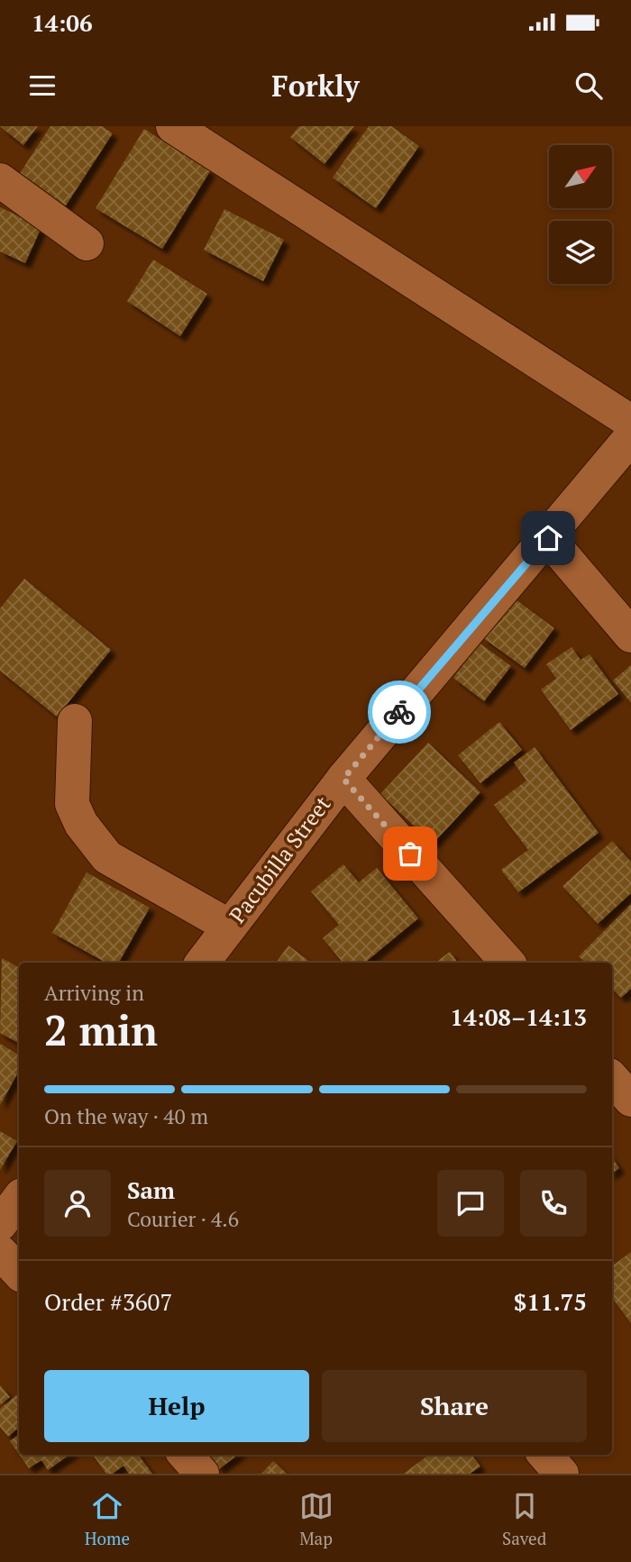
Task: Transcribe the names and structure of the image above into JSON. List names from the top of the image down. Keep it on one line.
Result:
{"streets":{"street":["Pacubilla Street"]},"north":"top right","page":{"status":"14:06","header":"Forkly","heading":["2 min","Arriving in","14:08–14:13"],"panel":["Sam","Courier · 4.6","Order #3607","$11.75"],"bar":"On the way · 40 m","buttons":["Help","Share"],"tabs":["Home","Map","Saved"]}}
